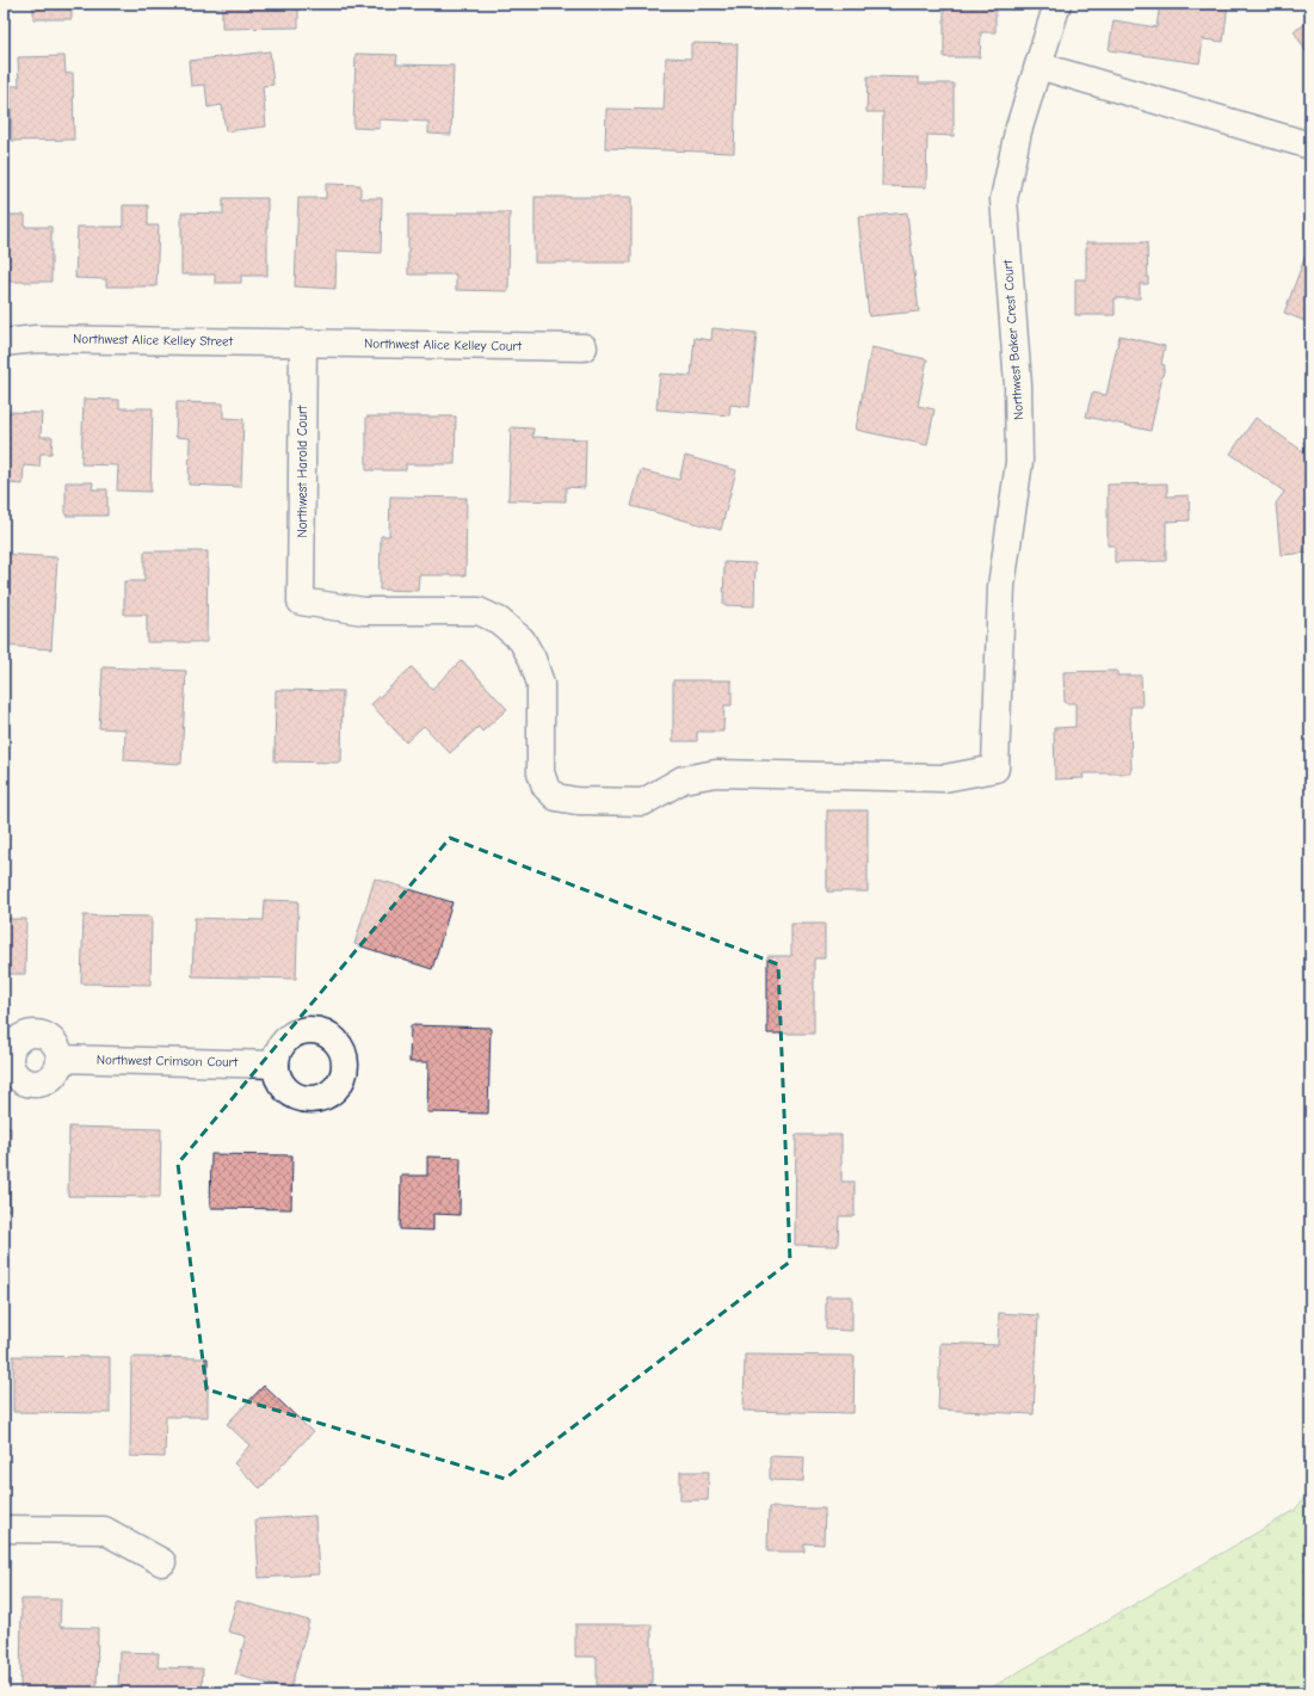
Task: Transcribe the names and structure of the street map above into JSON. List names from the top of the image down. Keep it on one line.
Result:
{"streets":{"street":["Northwest Alice Kelley Street","Northwest Baker Crest Court","Northwest Alice Kelley Court","Northwest Harold Court","Northwest Crimson Court"]},"crossings":[["Northwest Alice Kelley Street","Northwest Alice Kelley Court"],["Northwest Alice Kelley Street","Northwest Harold Court"],["Northwest Baker Crest Court","Northwest Harold Court"],["Northwest Alice Kelley Court","Northwest Harold Court"]]}
